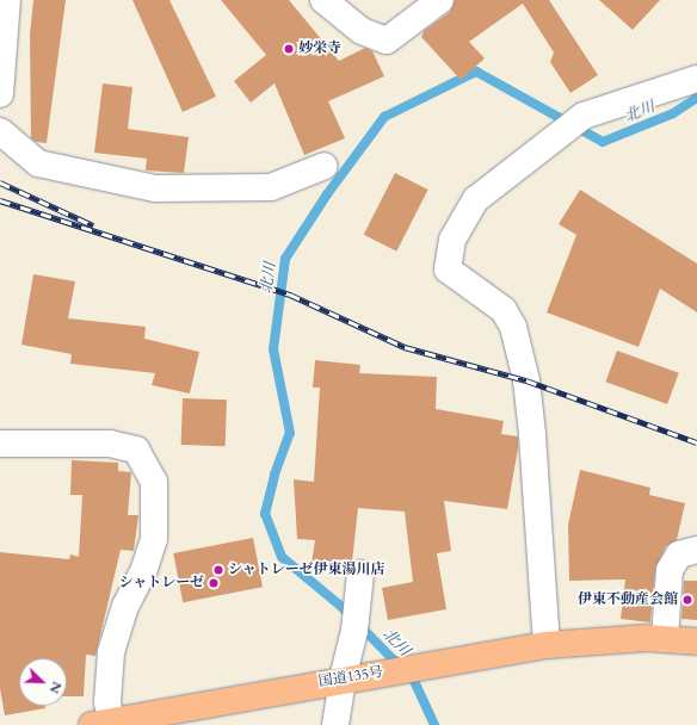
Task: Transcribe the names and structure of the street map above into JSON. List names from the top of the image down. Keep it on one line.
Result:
{"streets":{"highway":["国道135号"]},"water":["北川"],"places":["妙栄寺","シャトレーゼ伊東湯川店","シャトレーゼ","伊東不動産会館"],"north":"bottom right"}
